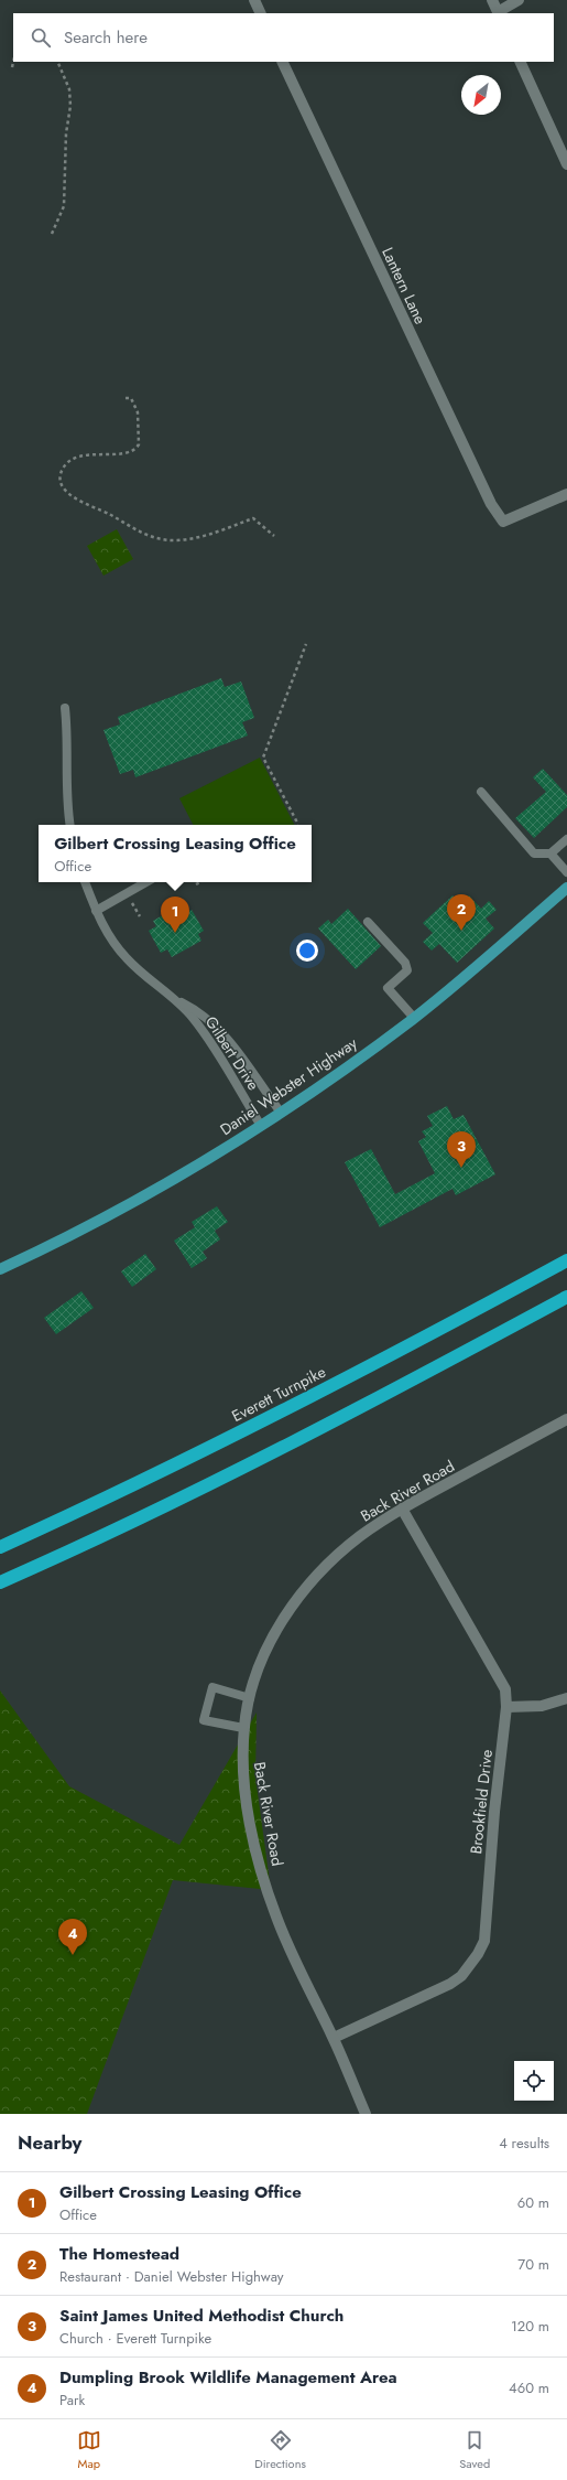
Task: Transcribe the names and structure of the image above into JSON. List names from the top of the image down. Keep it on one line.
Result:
{"streets":{"highway":["Everett Turnpike"],"main road":["Daniel Webster Highway"],"street":["Lantern Lane","Back River Road","Brookfield Drive"],"lane":["Gilbert Drive"]},"crossings":[["Gilbert Drive","Daniel Webster Highway"],["Back River Road","Brookfield Drive"]],"north":"bottom left","page":{"search":"Search here","popup":["Gilbert Crossing Leasing Office","Office"],"pins":["2","1","3","4"],"heading":["Nearby","4 results"],"list":[{"mark":"1","name":"Gilbert Crossing Leasing Office","note":"Office","value":"60 m"},{"mark":"2","name":"The Homestead","note":"Restaurant · Daniel Webster Highway","value":"70 m"},{"mark":"3","name":"Saint James United Methodist Church","note":"Church · Everett Turnpike","value":"120 m"},{"mark":"4","name":"Dumpling Brook Wildlife Management Area","note":"Park","value":"460 m"}],"nav":["Map","Directions","Saved"]}}
